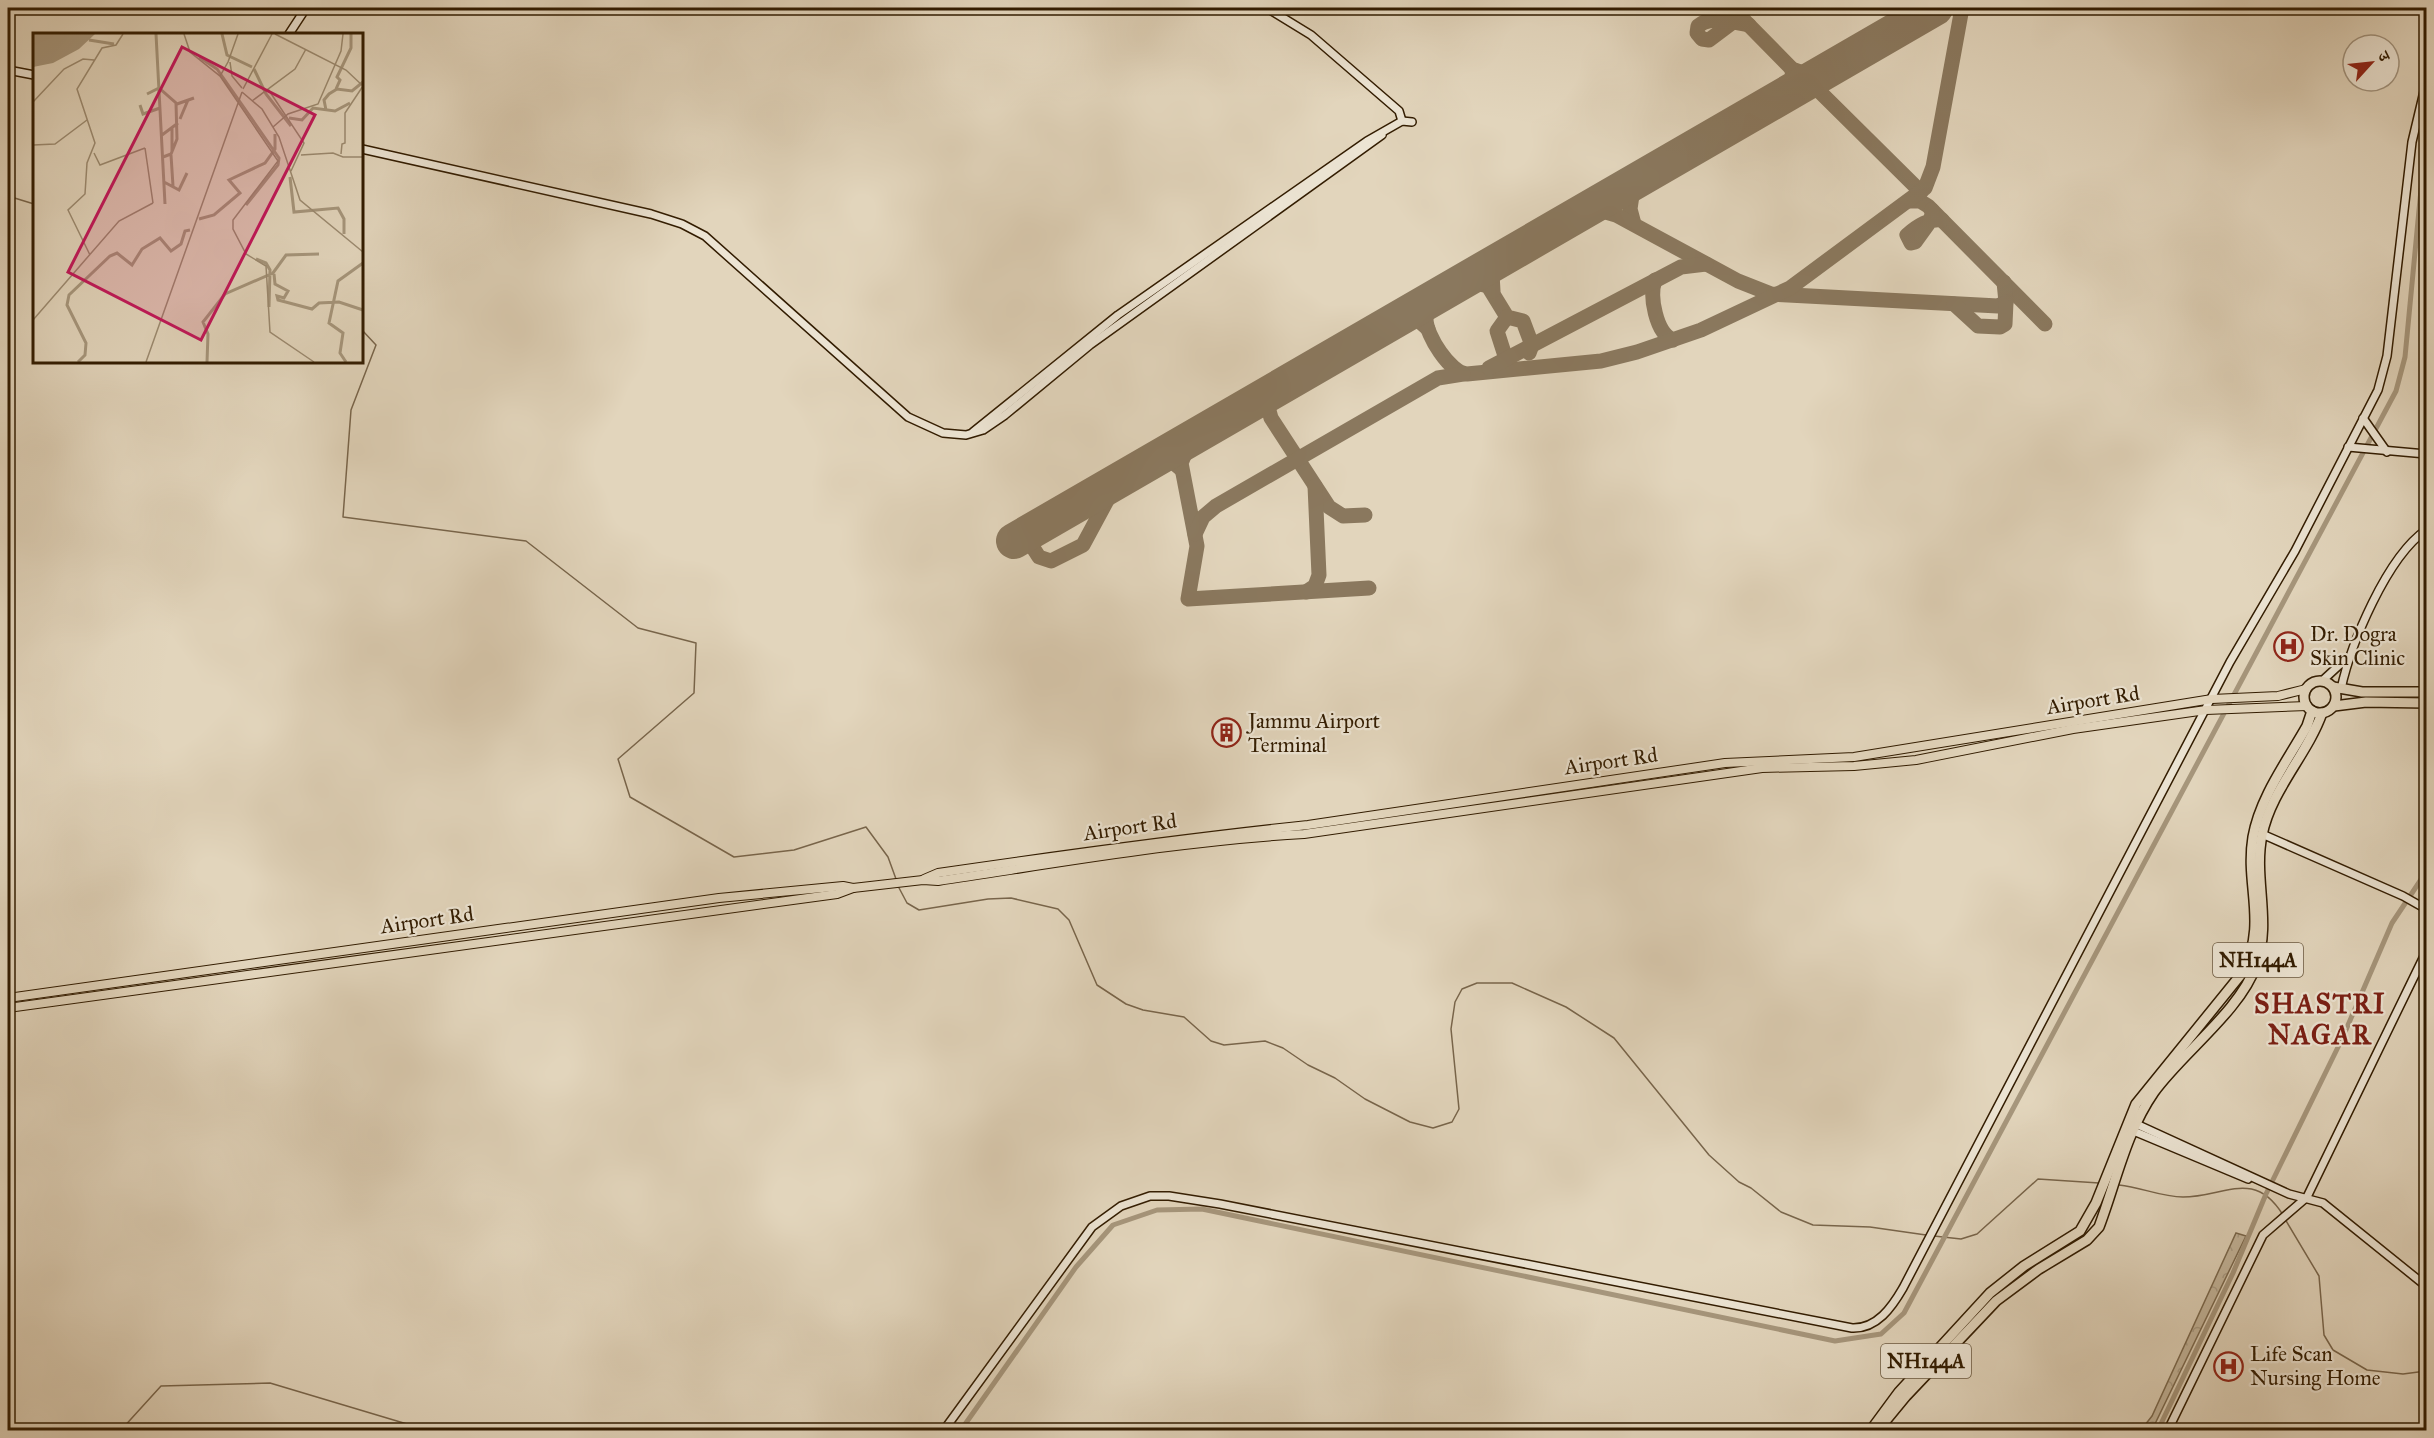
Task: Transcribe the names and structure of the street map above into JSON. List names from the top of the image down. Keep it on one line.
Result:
{"streets":{"highway":["NH144A"],"main road":["Airport Rd"]},"crossings":[["Airport Rd","NH144A"]],"districts":["SHASTRI NAGAR"],"places":{"hospital":["Dr. Dogra Skin Clinic","Life Scan Nursing Home"],"building":["Jammu Airport Terminal"]},"north":"top right"}
